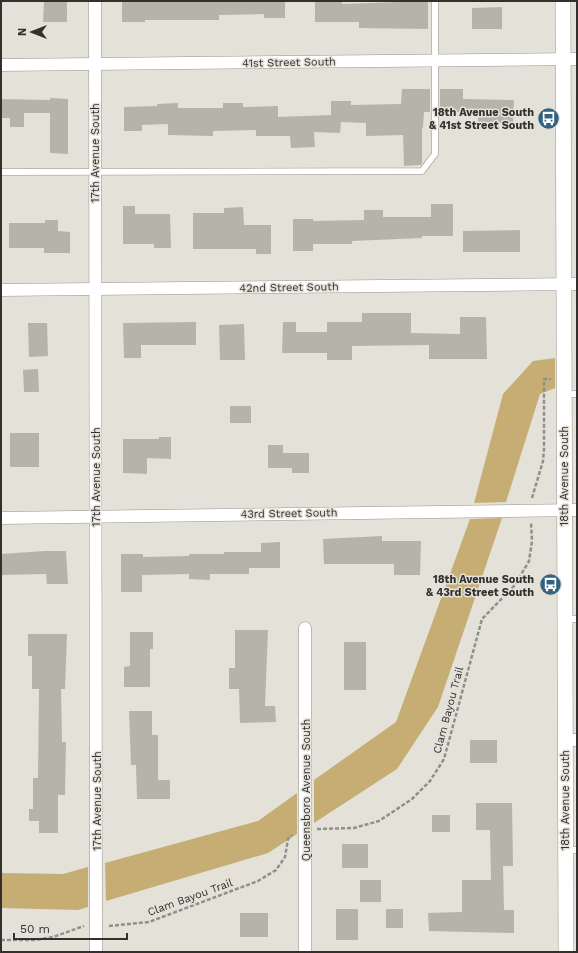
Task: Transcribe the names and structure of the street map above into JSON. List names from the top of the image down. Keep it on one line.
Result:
{"streets":{"street":["41st Street South","17th Avenue South","42nd Street South","18th Avenue South","43rd Street South","Queensboro Avenue South"],"path":["Clam Bayou Trail"]},"crossings":[["41st Street South","17th Avenue South"],["41st Street South","18th Avenue South"],["17th Avenue South","42nd Street South"],["17th Avenue South","43rd Street South"],["17th Avenue South","Clam Bayou Trail"],["42nd Street South","18th Avenue South"],["18th Avenue South","43rd Street South"],["18th Avenue South","Clam Bayou Trail"],["43rd Street South","Clam Bayou Trail"],["Clam Bayou Trail","Queensboro Avenue South"]],"places":{"bus stop":["18th Avenue South & 41st Street South","18th Avenue South & 43rd Street South"]},"scale_bar":"50 m","north":"left"}
